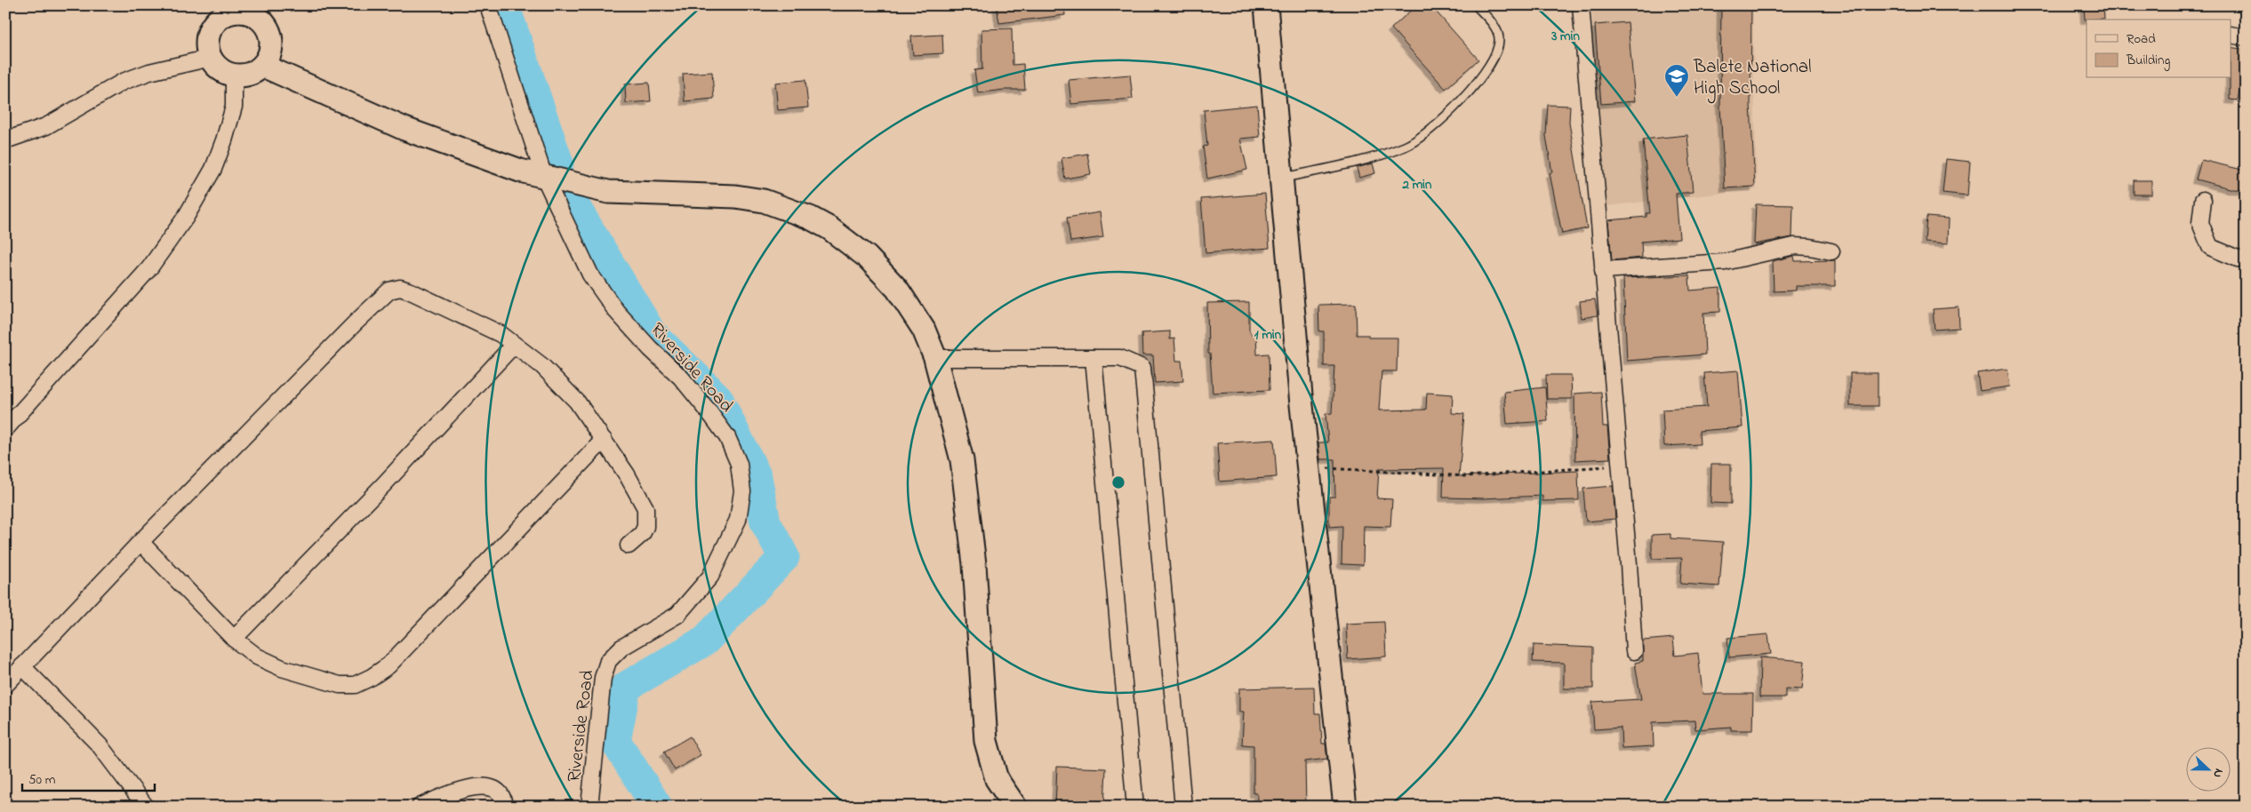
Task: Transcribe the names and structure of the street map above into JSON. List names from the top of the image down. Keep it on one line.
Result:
{"streets":{"street":["Riverside Road"]},"places":{"school or university":["Balete National High School"]},"legend":["Road","Building"],"scale_bar":"50 m","north":"right","rings":["3 min","2 min","1 min"]}
